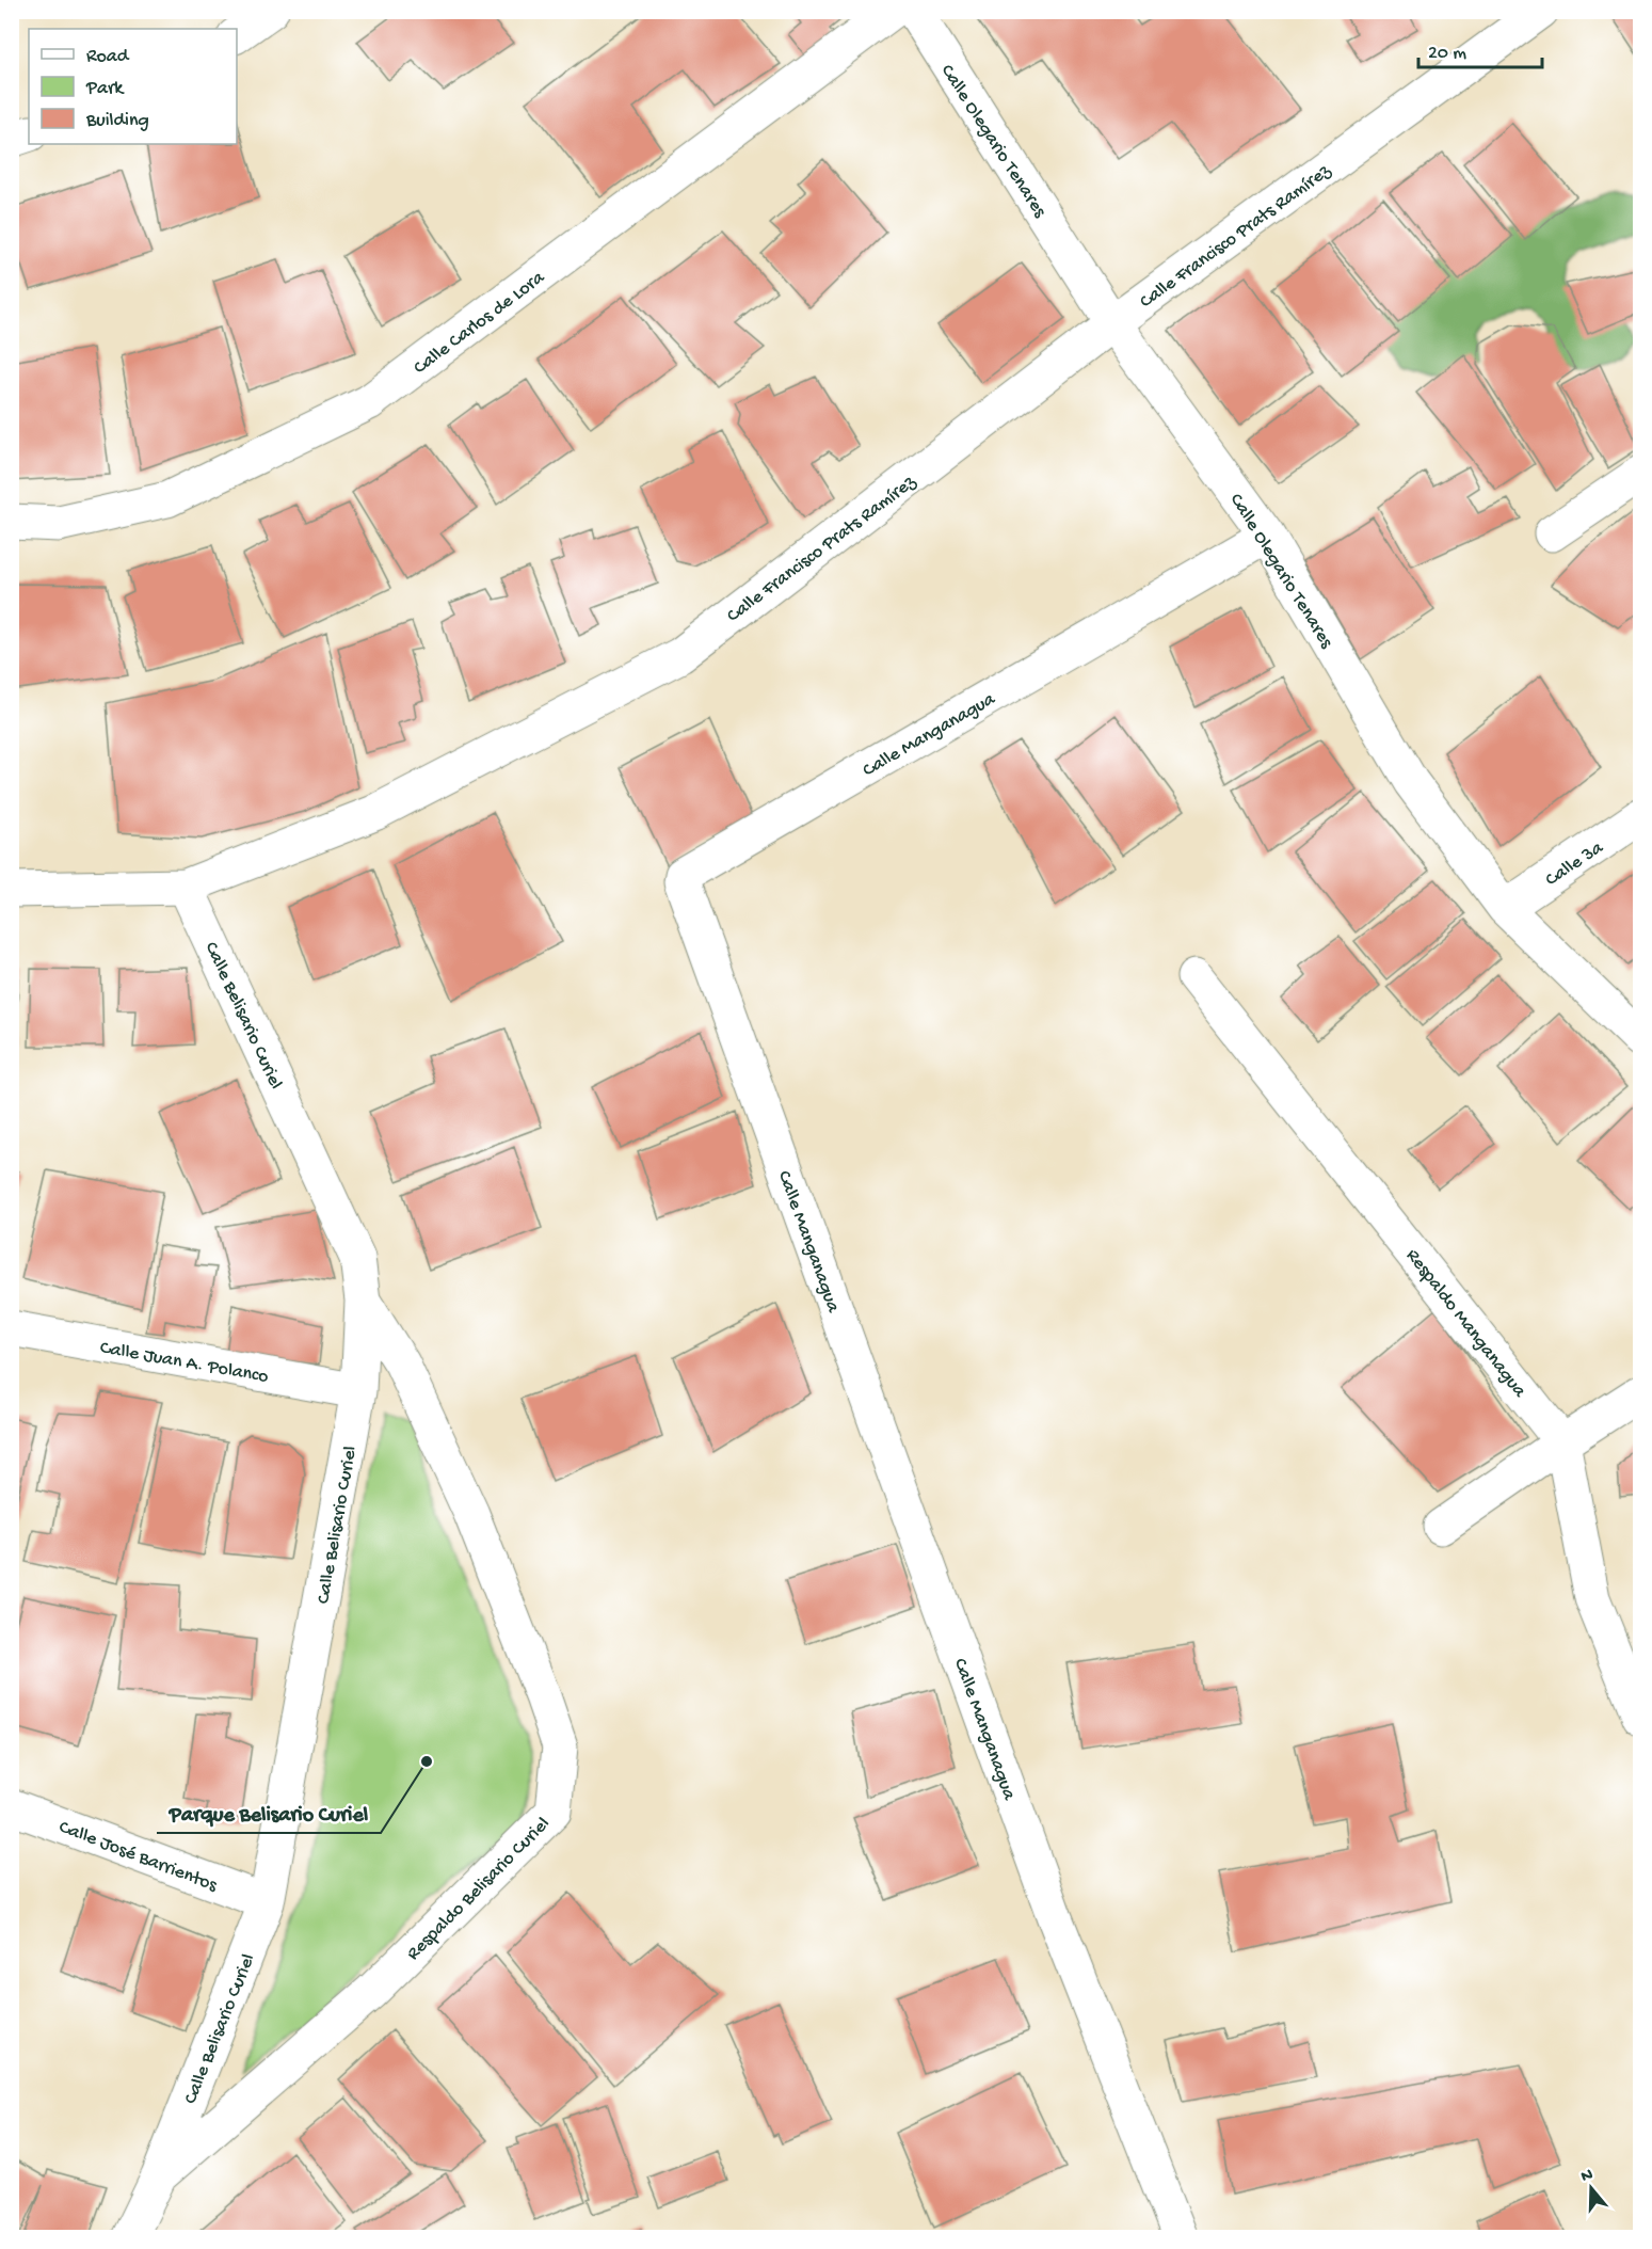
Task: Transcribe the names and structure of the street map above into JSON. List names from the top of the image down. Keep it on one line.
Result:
{"streets":{"street":["Calle Olegario Tenares","Calle Francisco Prats Ramírez","Calle Carlos de Lora","Calle Manganagua","Calle 3a","Calle Belisario Curiel","Respaldo Manganagua","Calle Juan A. Polanco","Calle José Barrientos","Respaldo Belisario Curiel"]},"crossings":[["Calle Olegario Tenares","Calle Francisco Prats Ramírez"],["Calle Olegario Tenares","Calle Manganagua"],["Calle Olegario Tenares","Calle 3a"],["Calle Francisco Prats Ramírez","Calle Belisario Curiel"],["Calle Belisario Curiel","Calle Juan A. Polanco"],["Calle Belisario Curiel","Calle José Barrientos"],["Calle Belisario Curiel","Respaldo Belisario Curiel"]],"places":["Parque Belisario Curiel"],"legend":["Road","Park","Building"],"scale_bar":"20 m","north":"top"}
